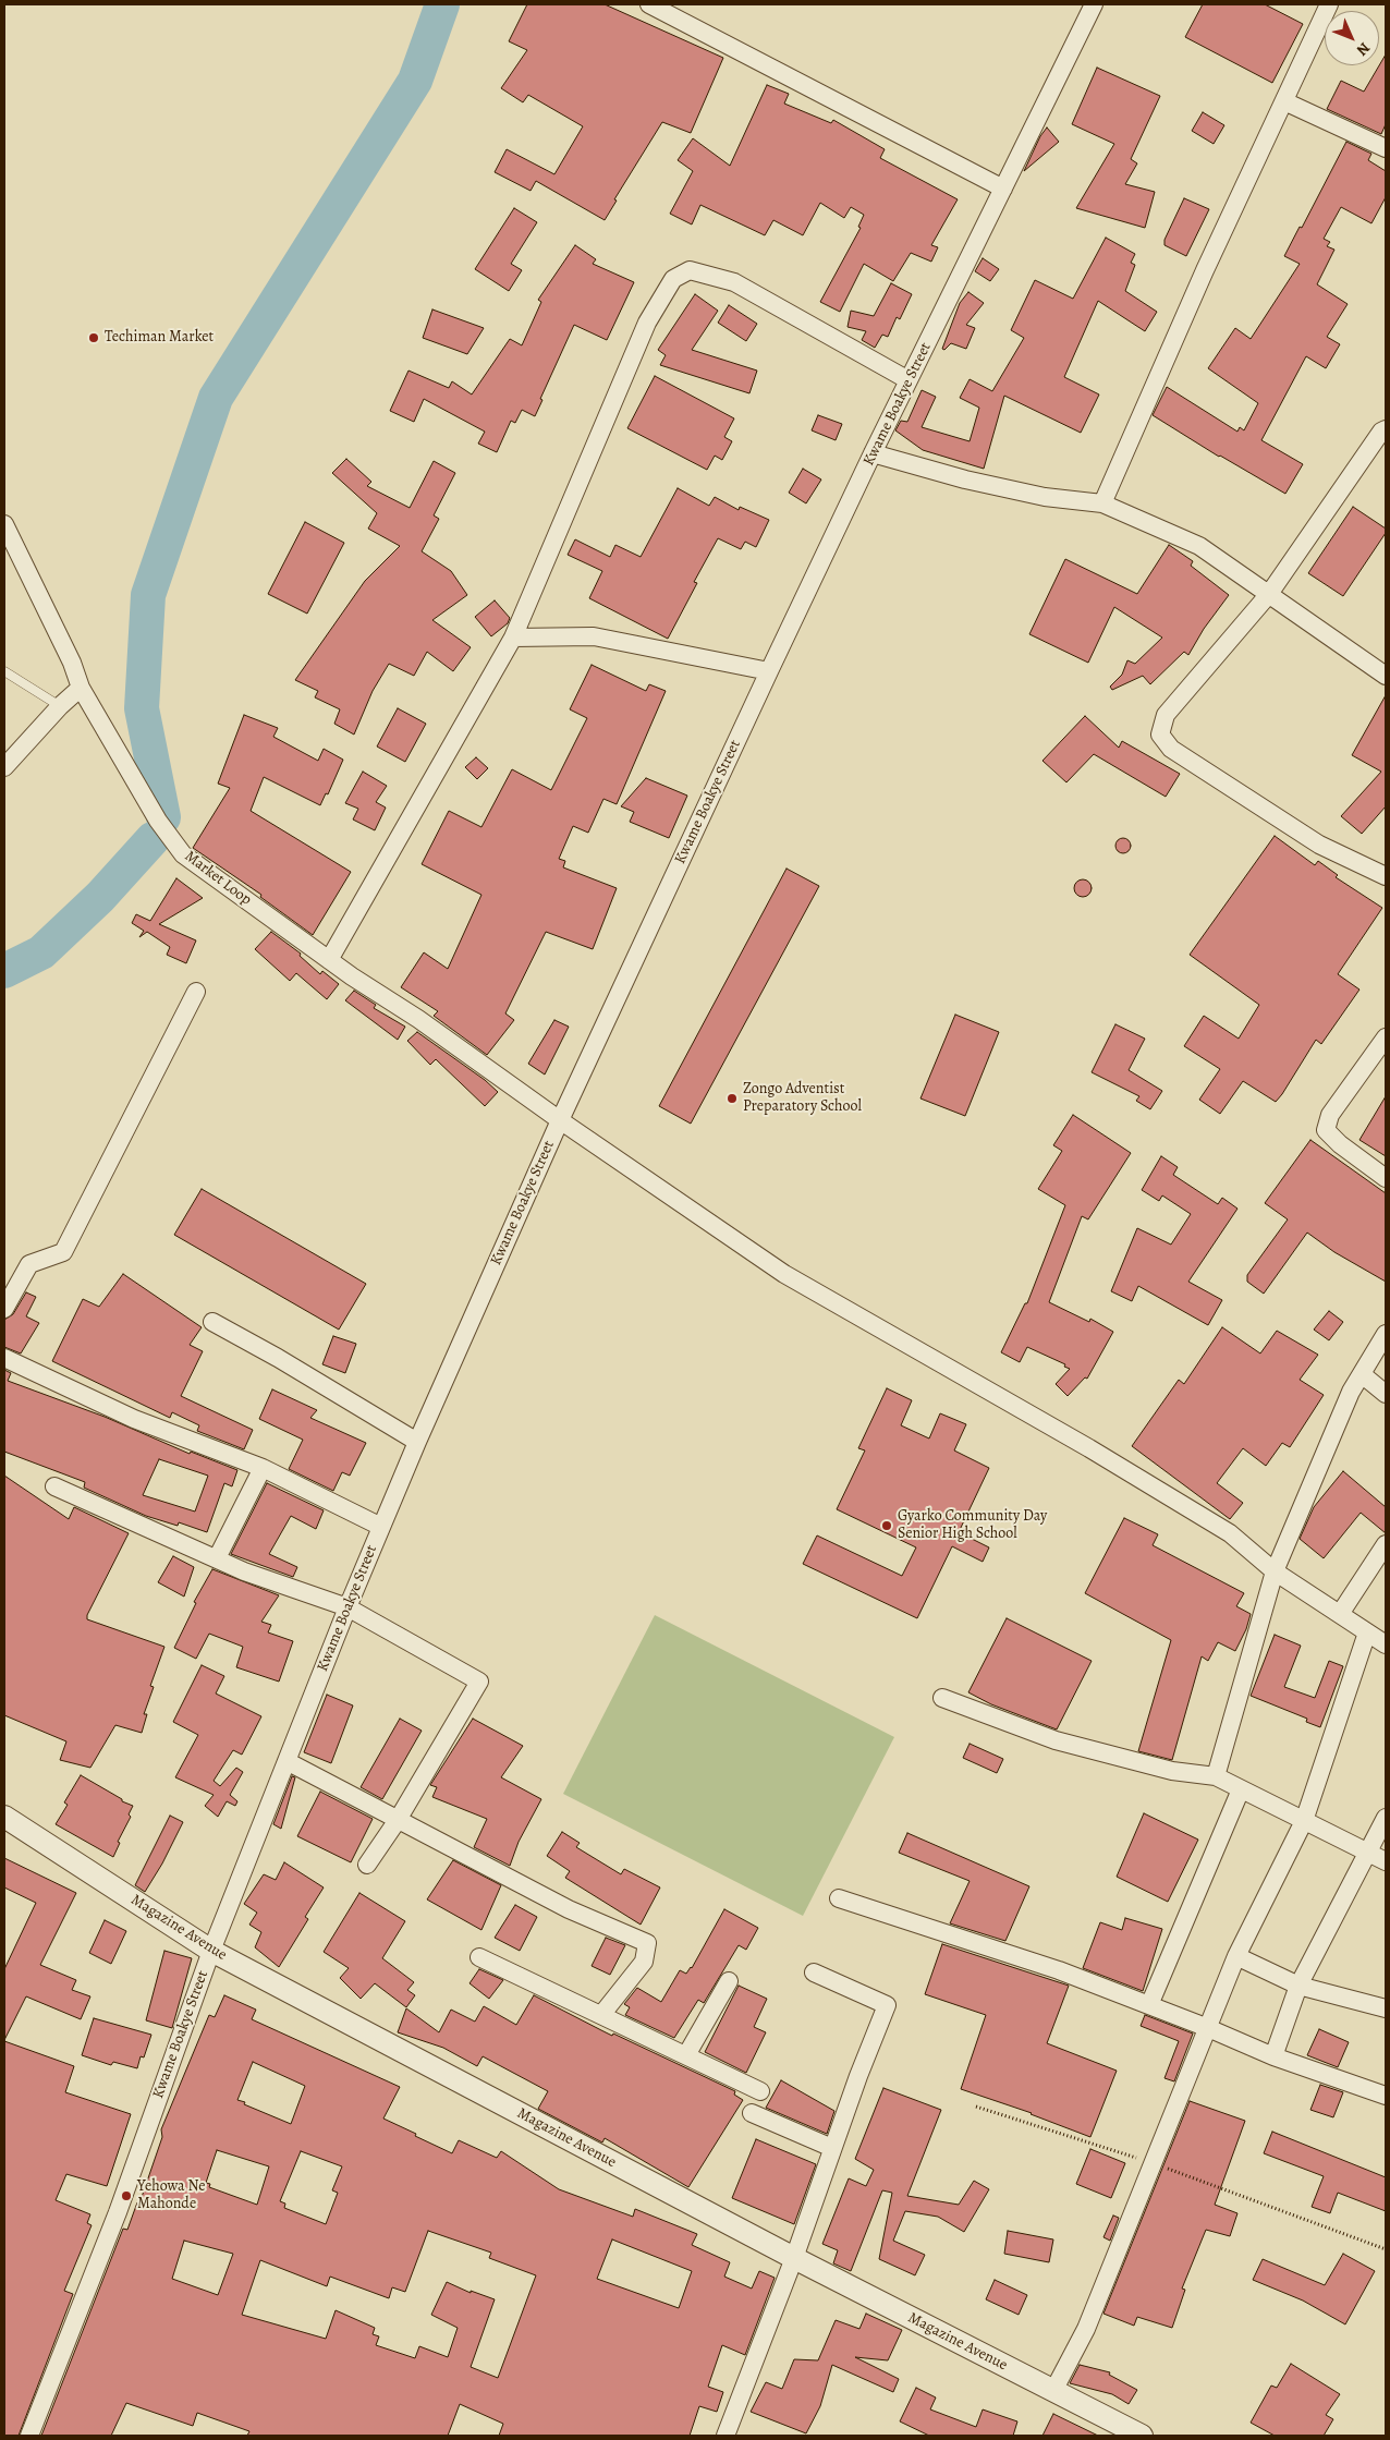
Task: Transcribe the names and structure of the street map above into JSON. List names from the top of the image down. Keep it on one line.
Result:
{"streets":{"street":["Kwame Boakye Street","Market Loop","Magazine Avenue"]},"crossings":[["Kwame Boakye Street","Market Loop"],["Kwame Boakye Street","Magazine Avenue"]],"places":["Techiman Market","Zongo Adventist Preparatory School","Gyarko Community Day Senior High School","Yehowa Ne Mahonde"],"north":"bottom right"}
